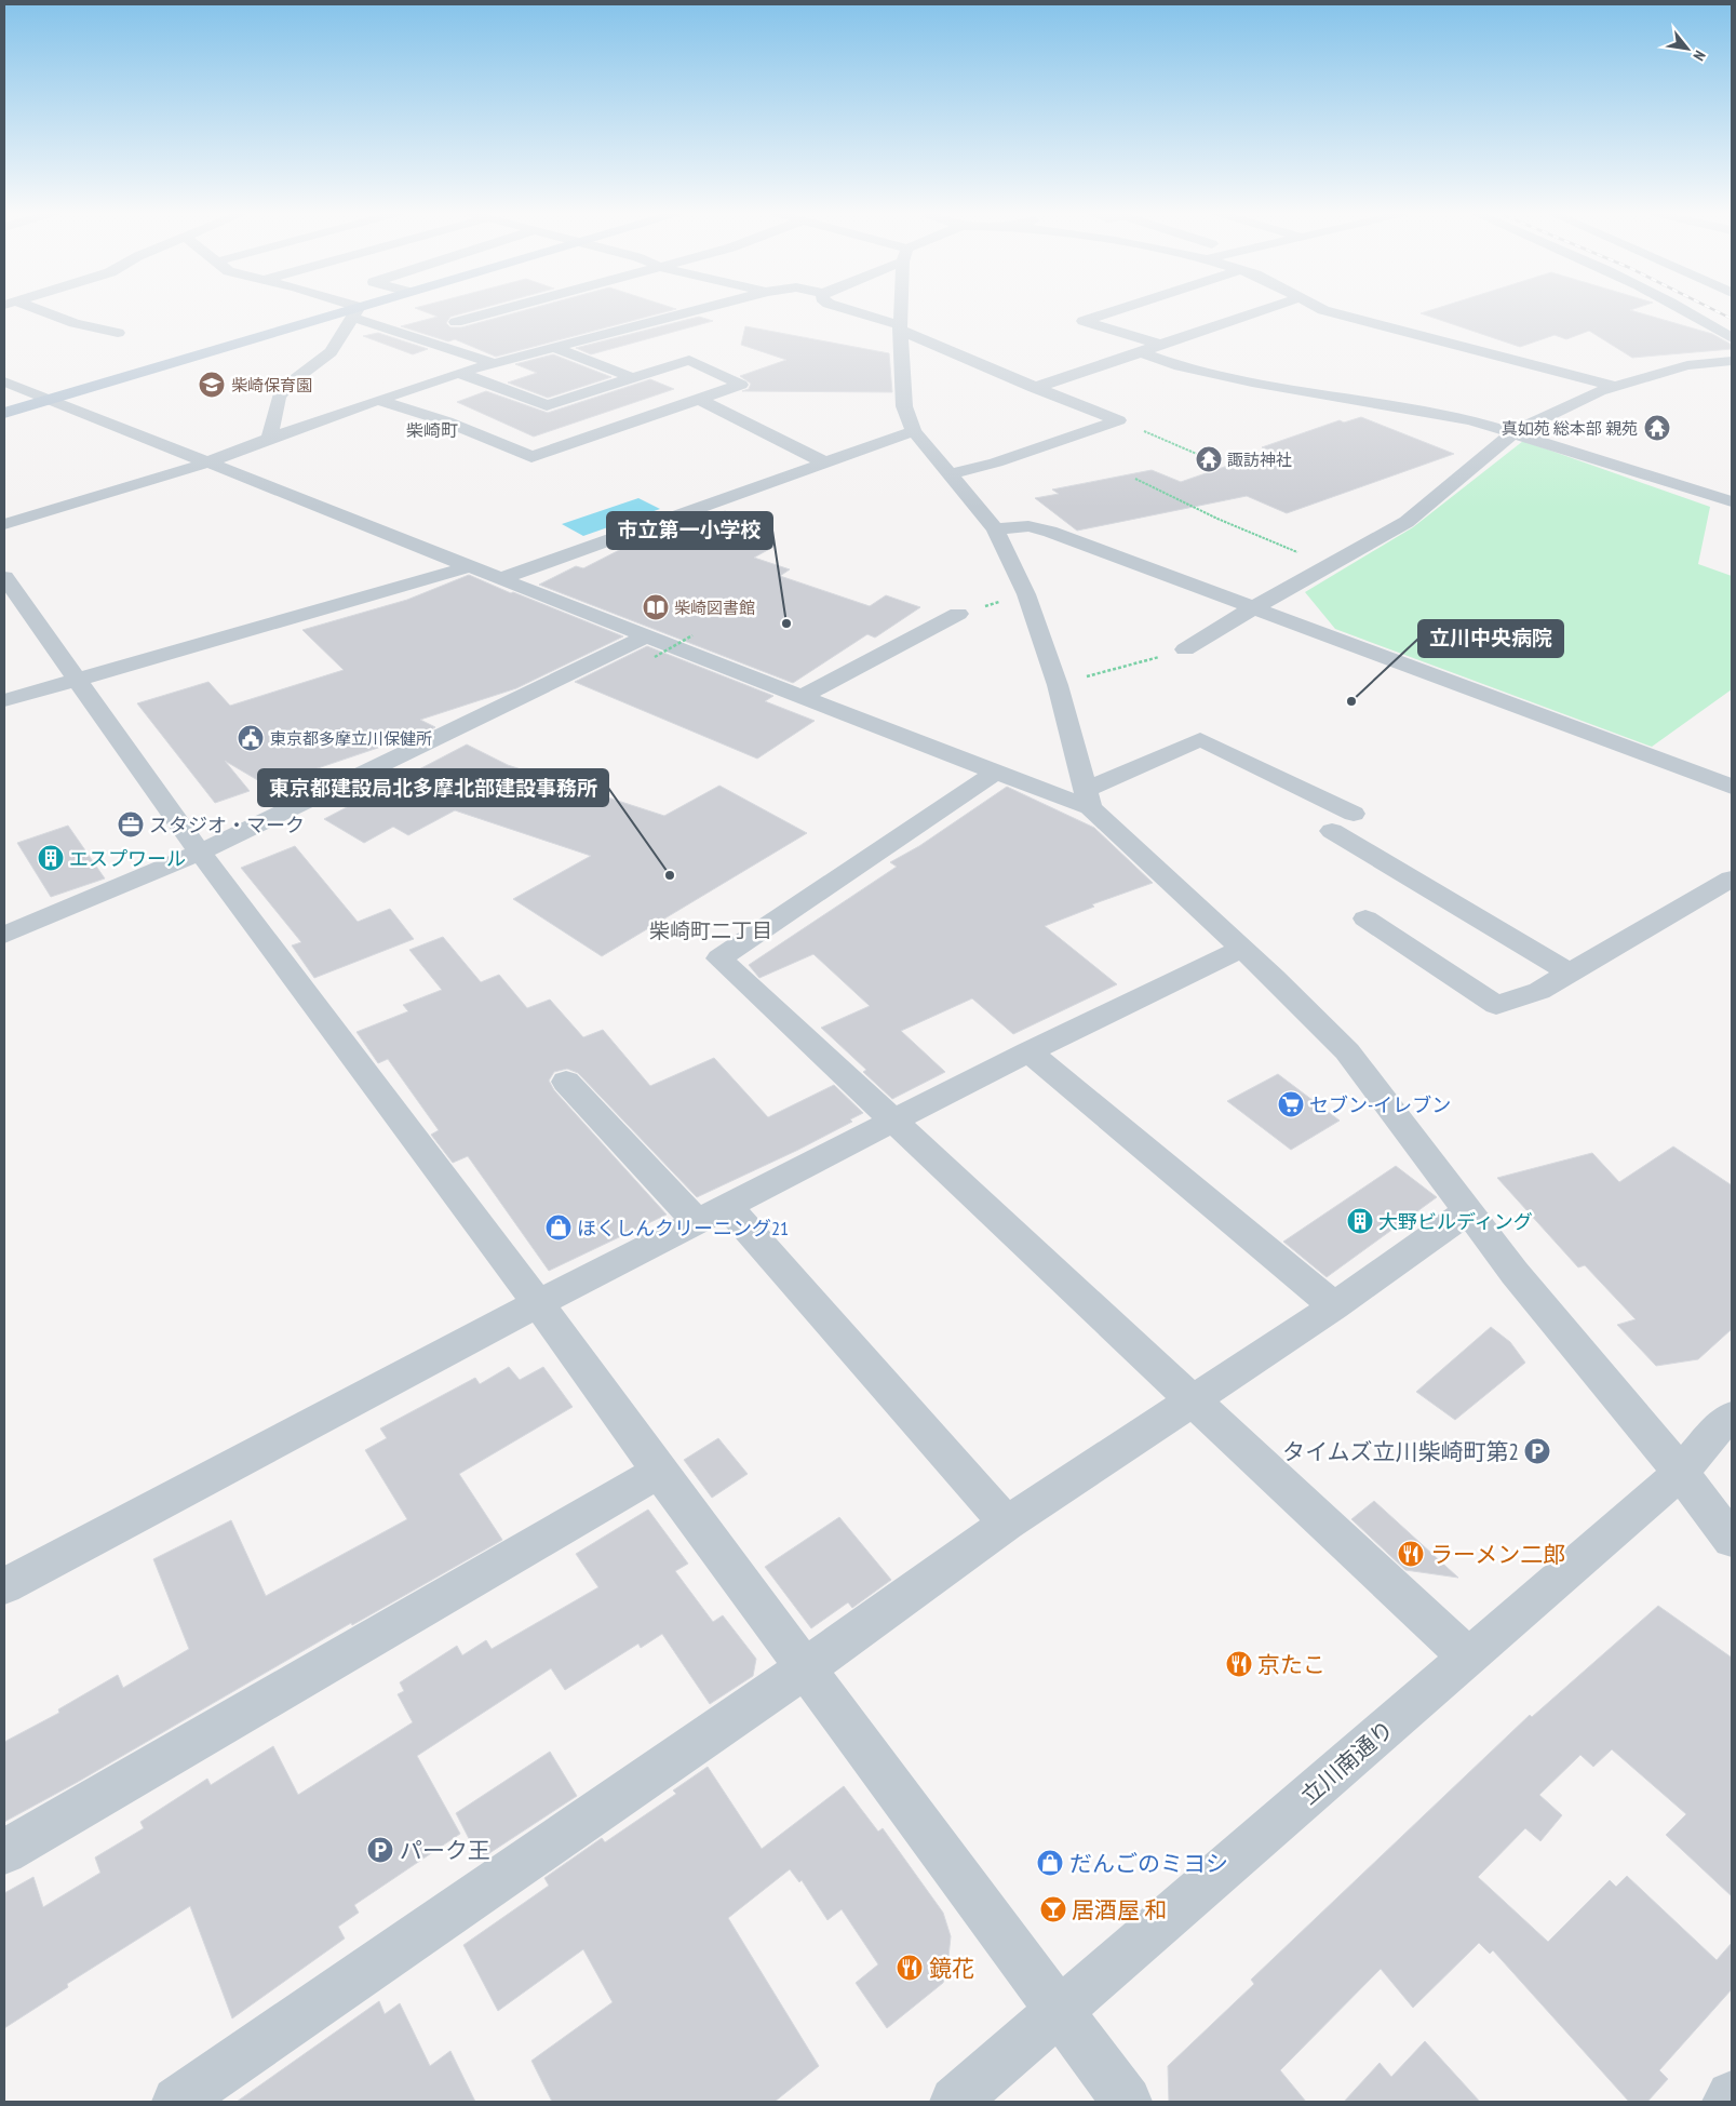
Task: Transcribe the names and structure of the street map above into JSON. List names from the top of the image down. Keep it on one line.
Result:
{"streets":{"street":["立川南通り"]},"districts":["柴崎町","柴崎町二丁目"],"places":{"school or university":["柴崎保育園"],"temple":["真如苑 総本部 親苑","諏訪神社"],"library":["柴崎図書館"],"other":["市立第一小学校","立川中央病院","東京都建設局北多摩北部建設事務所"],"public building":["東京都多摩立川保健所"],"office":["スタジオ・マーク"],"building":["エスプワール","大野ビルディング"],"supermarket":["セブン-イレブン"],"shop":["ほくしんクリーニング21","だんごのミヨシ"],"parking":["タイムズ立川柴崎町第2","パーク王"],"restaurant":["ラーメン二郎","京たこ","鏡花"],"bar":["居酒屋 和"]},"north":"bottom right"}
